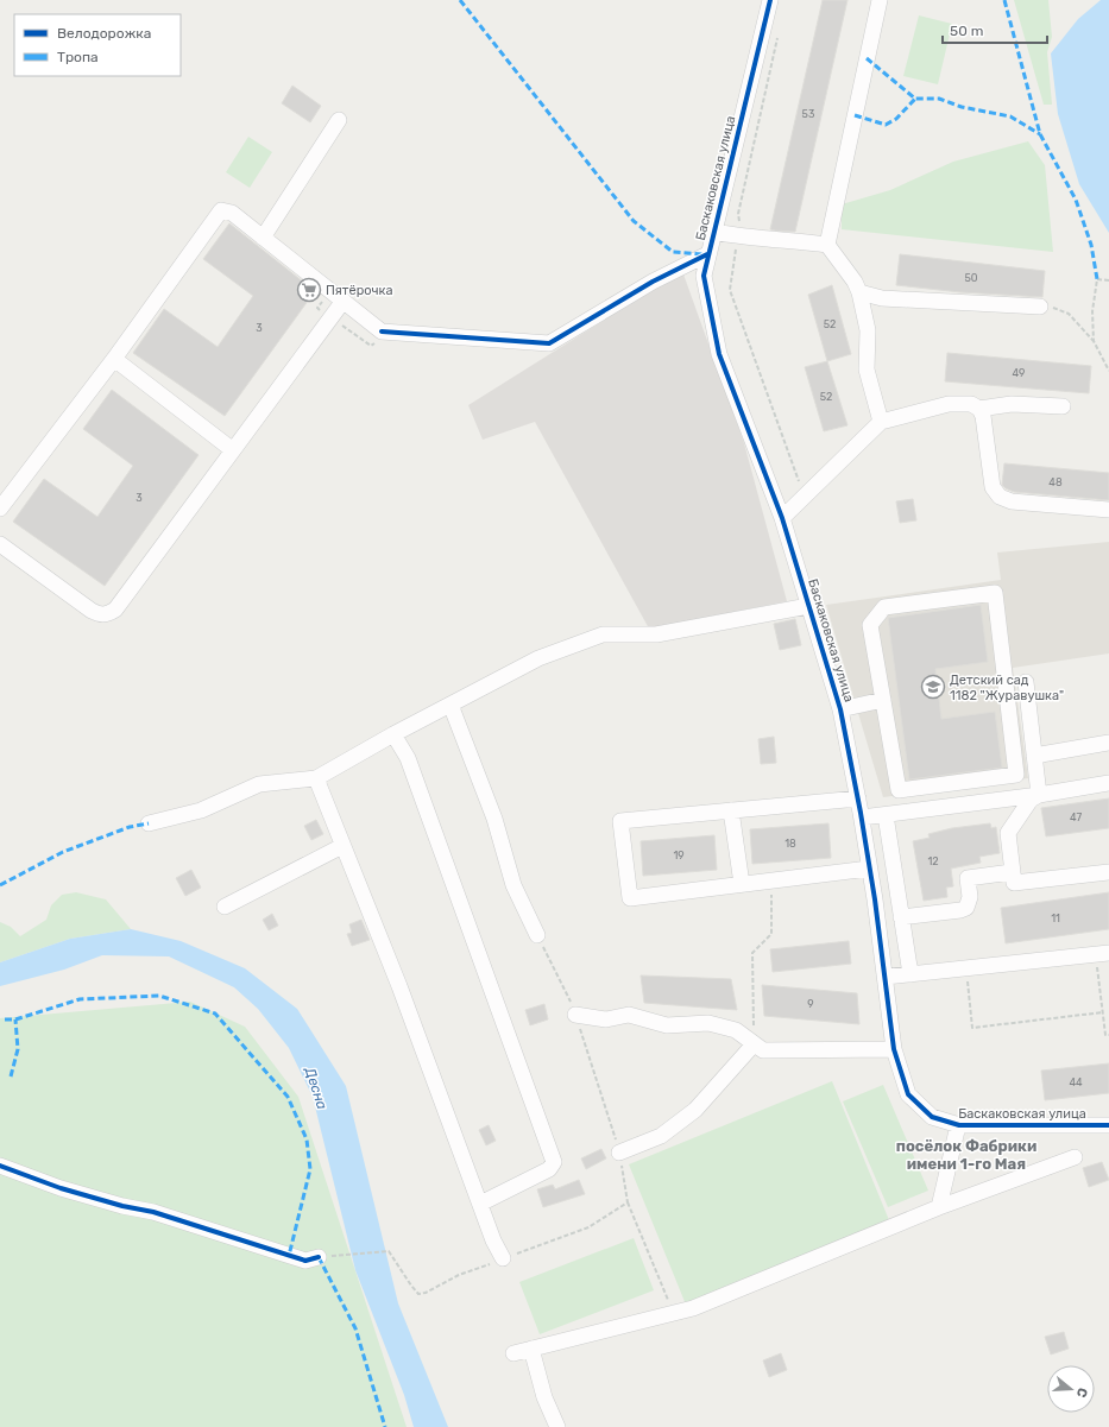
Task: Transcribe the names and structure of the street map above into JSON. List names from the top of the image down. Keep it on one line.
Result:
{"streets":{"street":["Баскаковская улица"]},"districts":["посёлок Фабрики имени 1-го Мая"],"water":["Десна"],"places":{"supermarket":["Пятёрочка"],"school or university":["Детский сад 1182 \"Журавушка\""]},"house_numbers":["53","50","52","3","49","52","48","3","47","18","19","12","11","9","44"],"legend":["Велодорожка","Тропа"],"scale_bar":"50 m","north":"right"}
